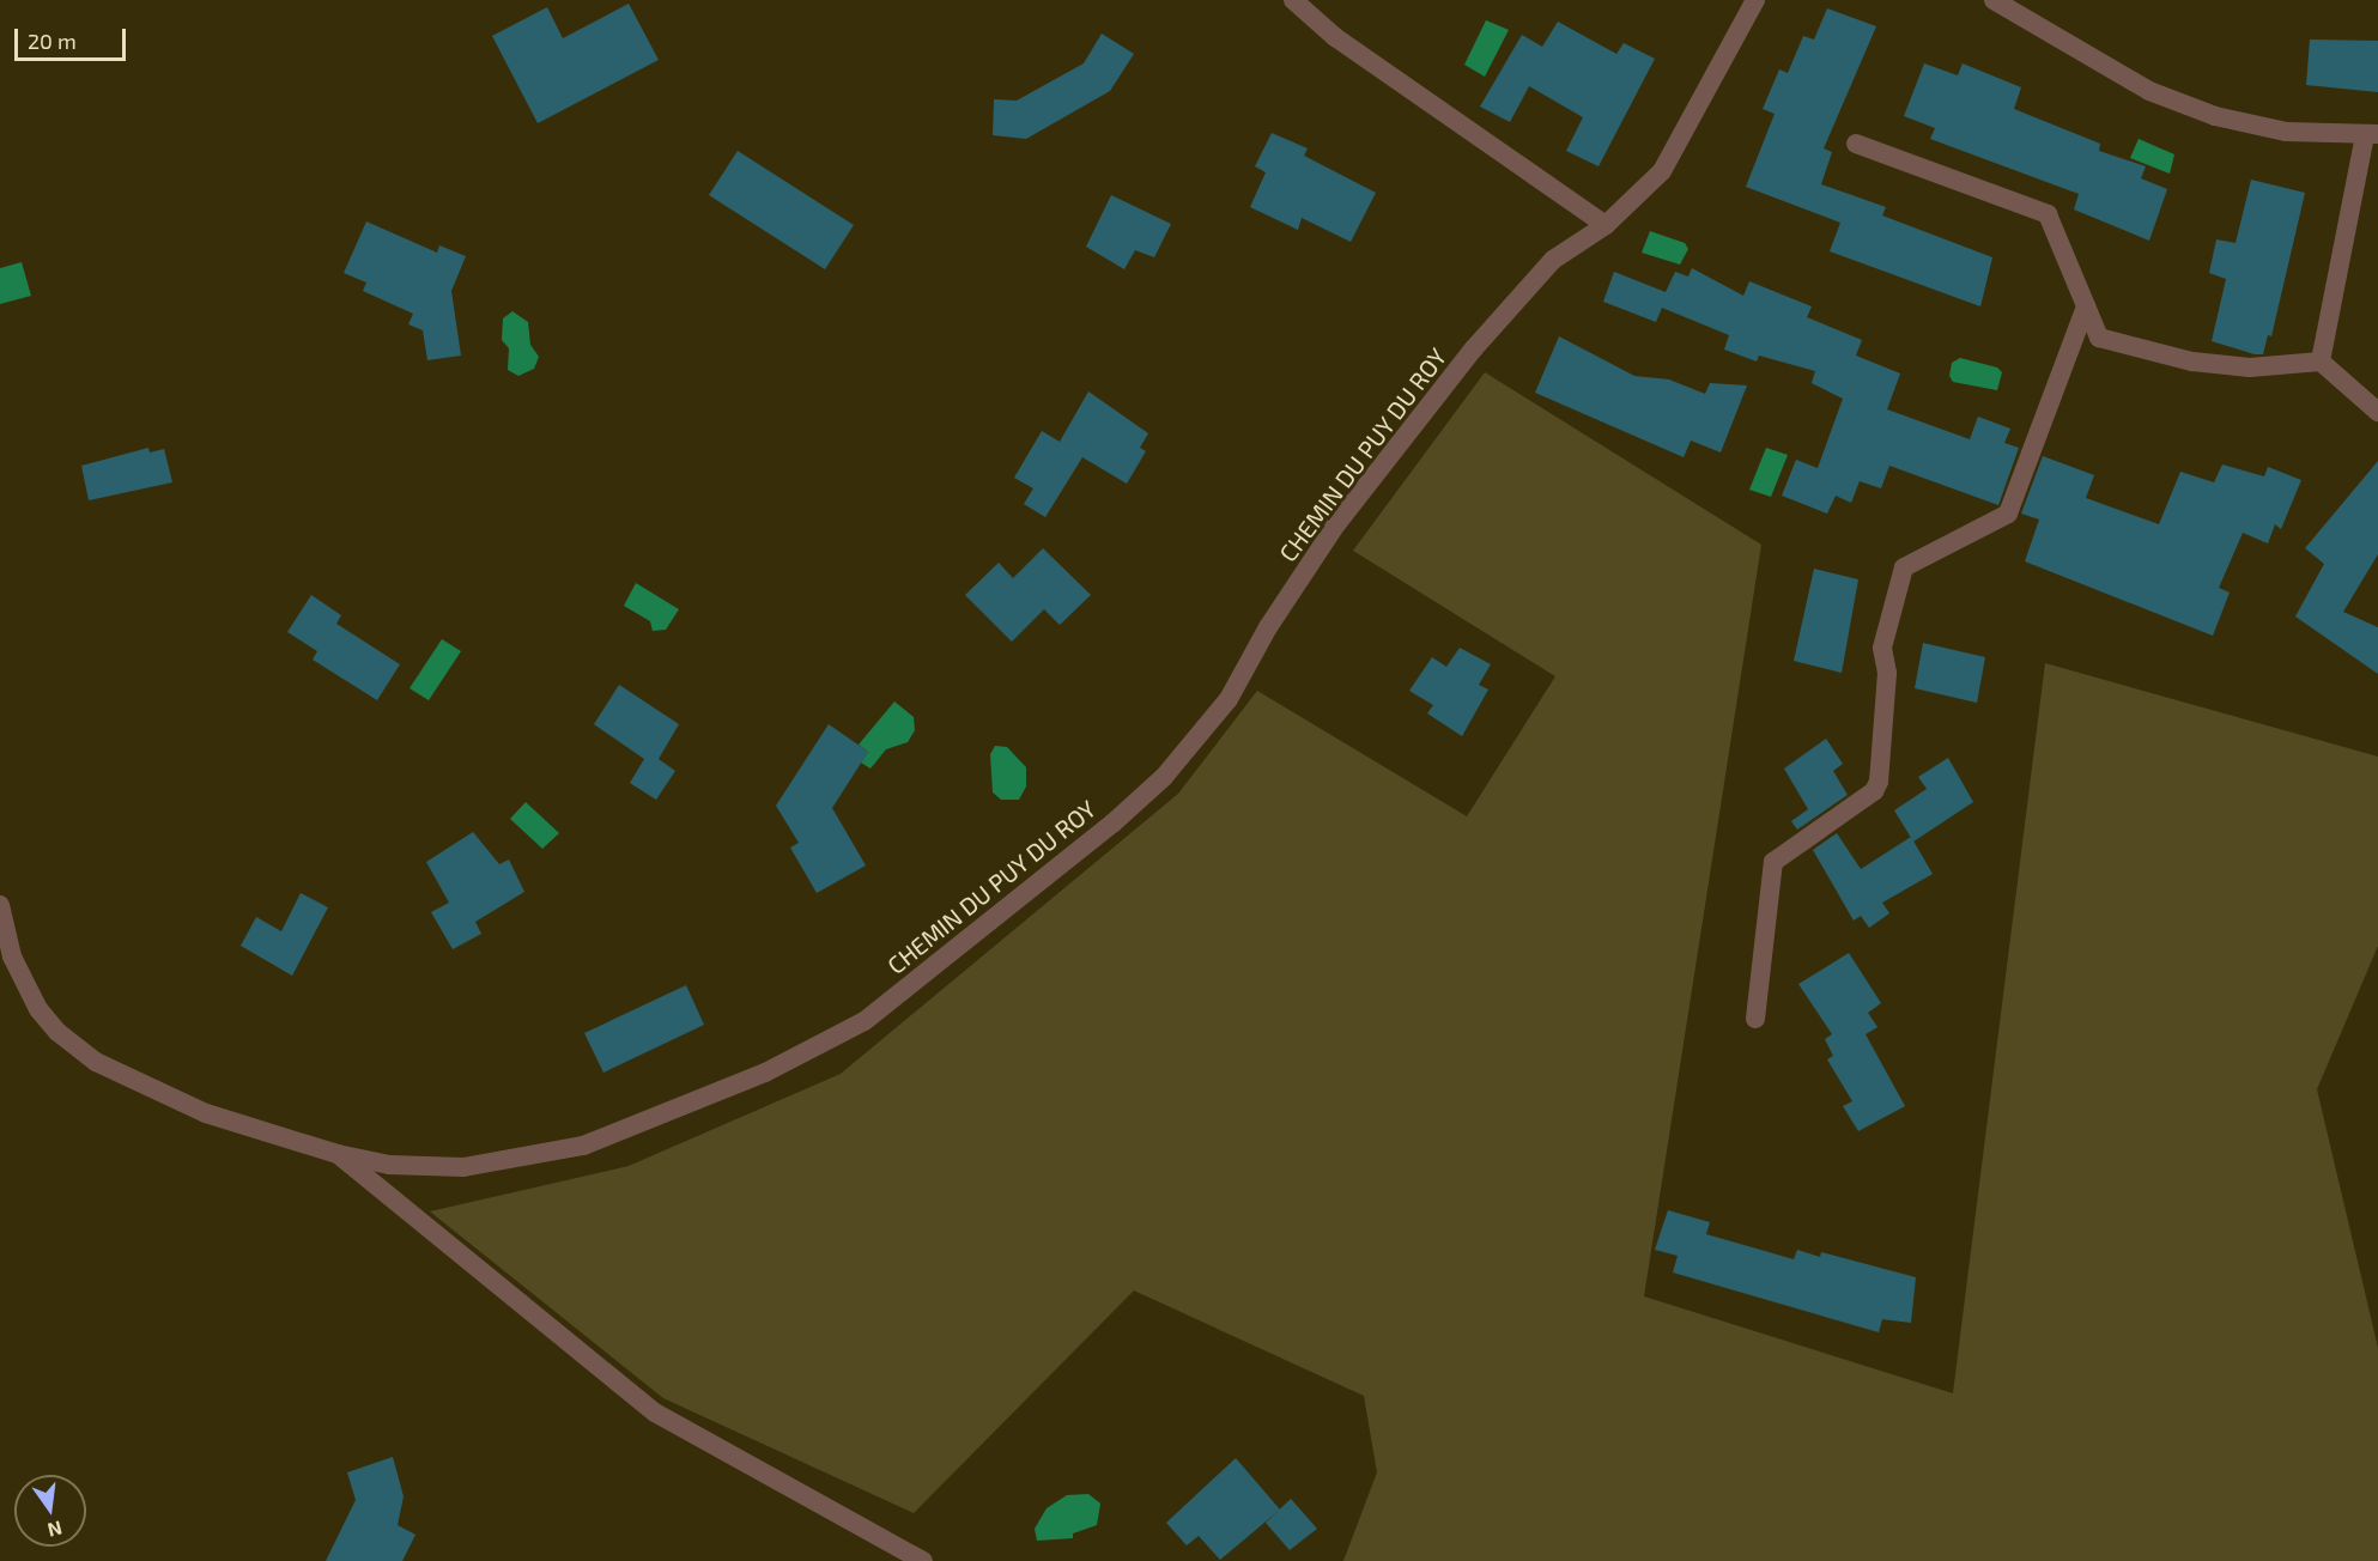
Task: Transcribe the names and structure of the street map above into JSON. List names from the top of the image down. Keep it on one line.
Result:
{"streets":{"street":["CHEMIN DU PUY DU ROY"]},"scale_bar":"20 m","north":"bottom"}
